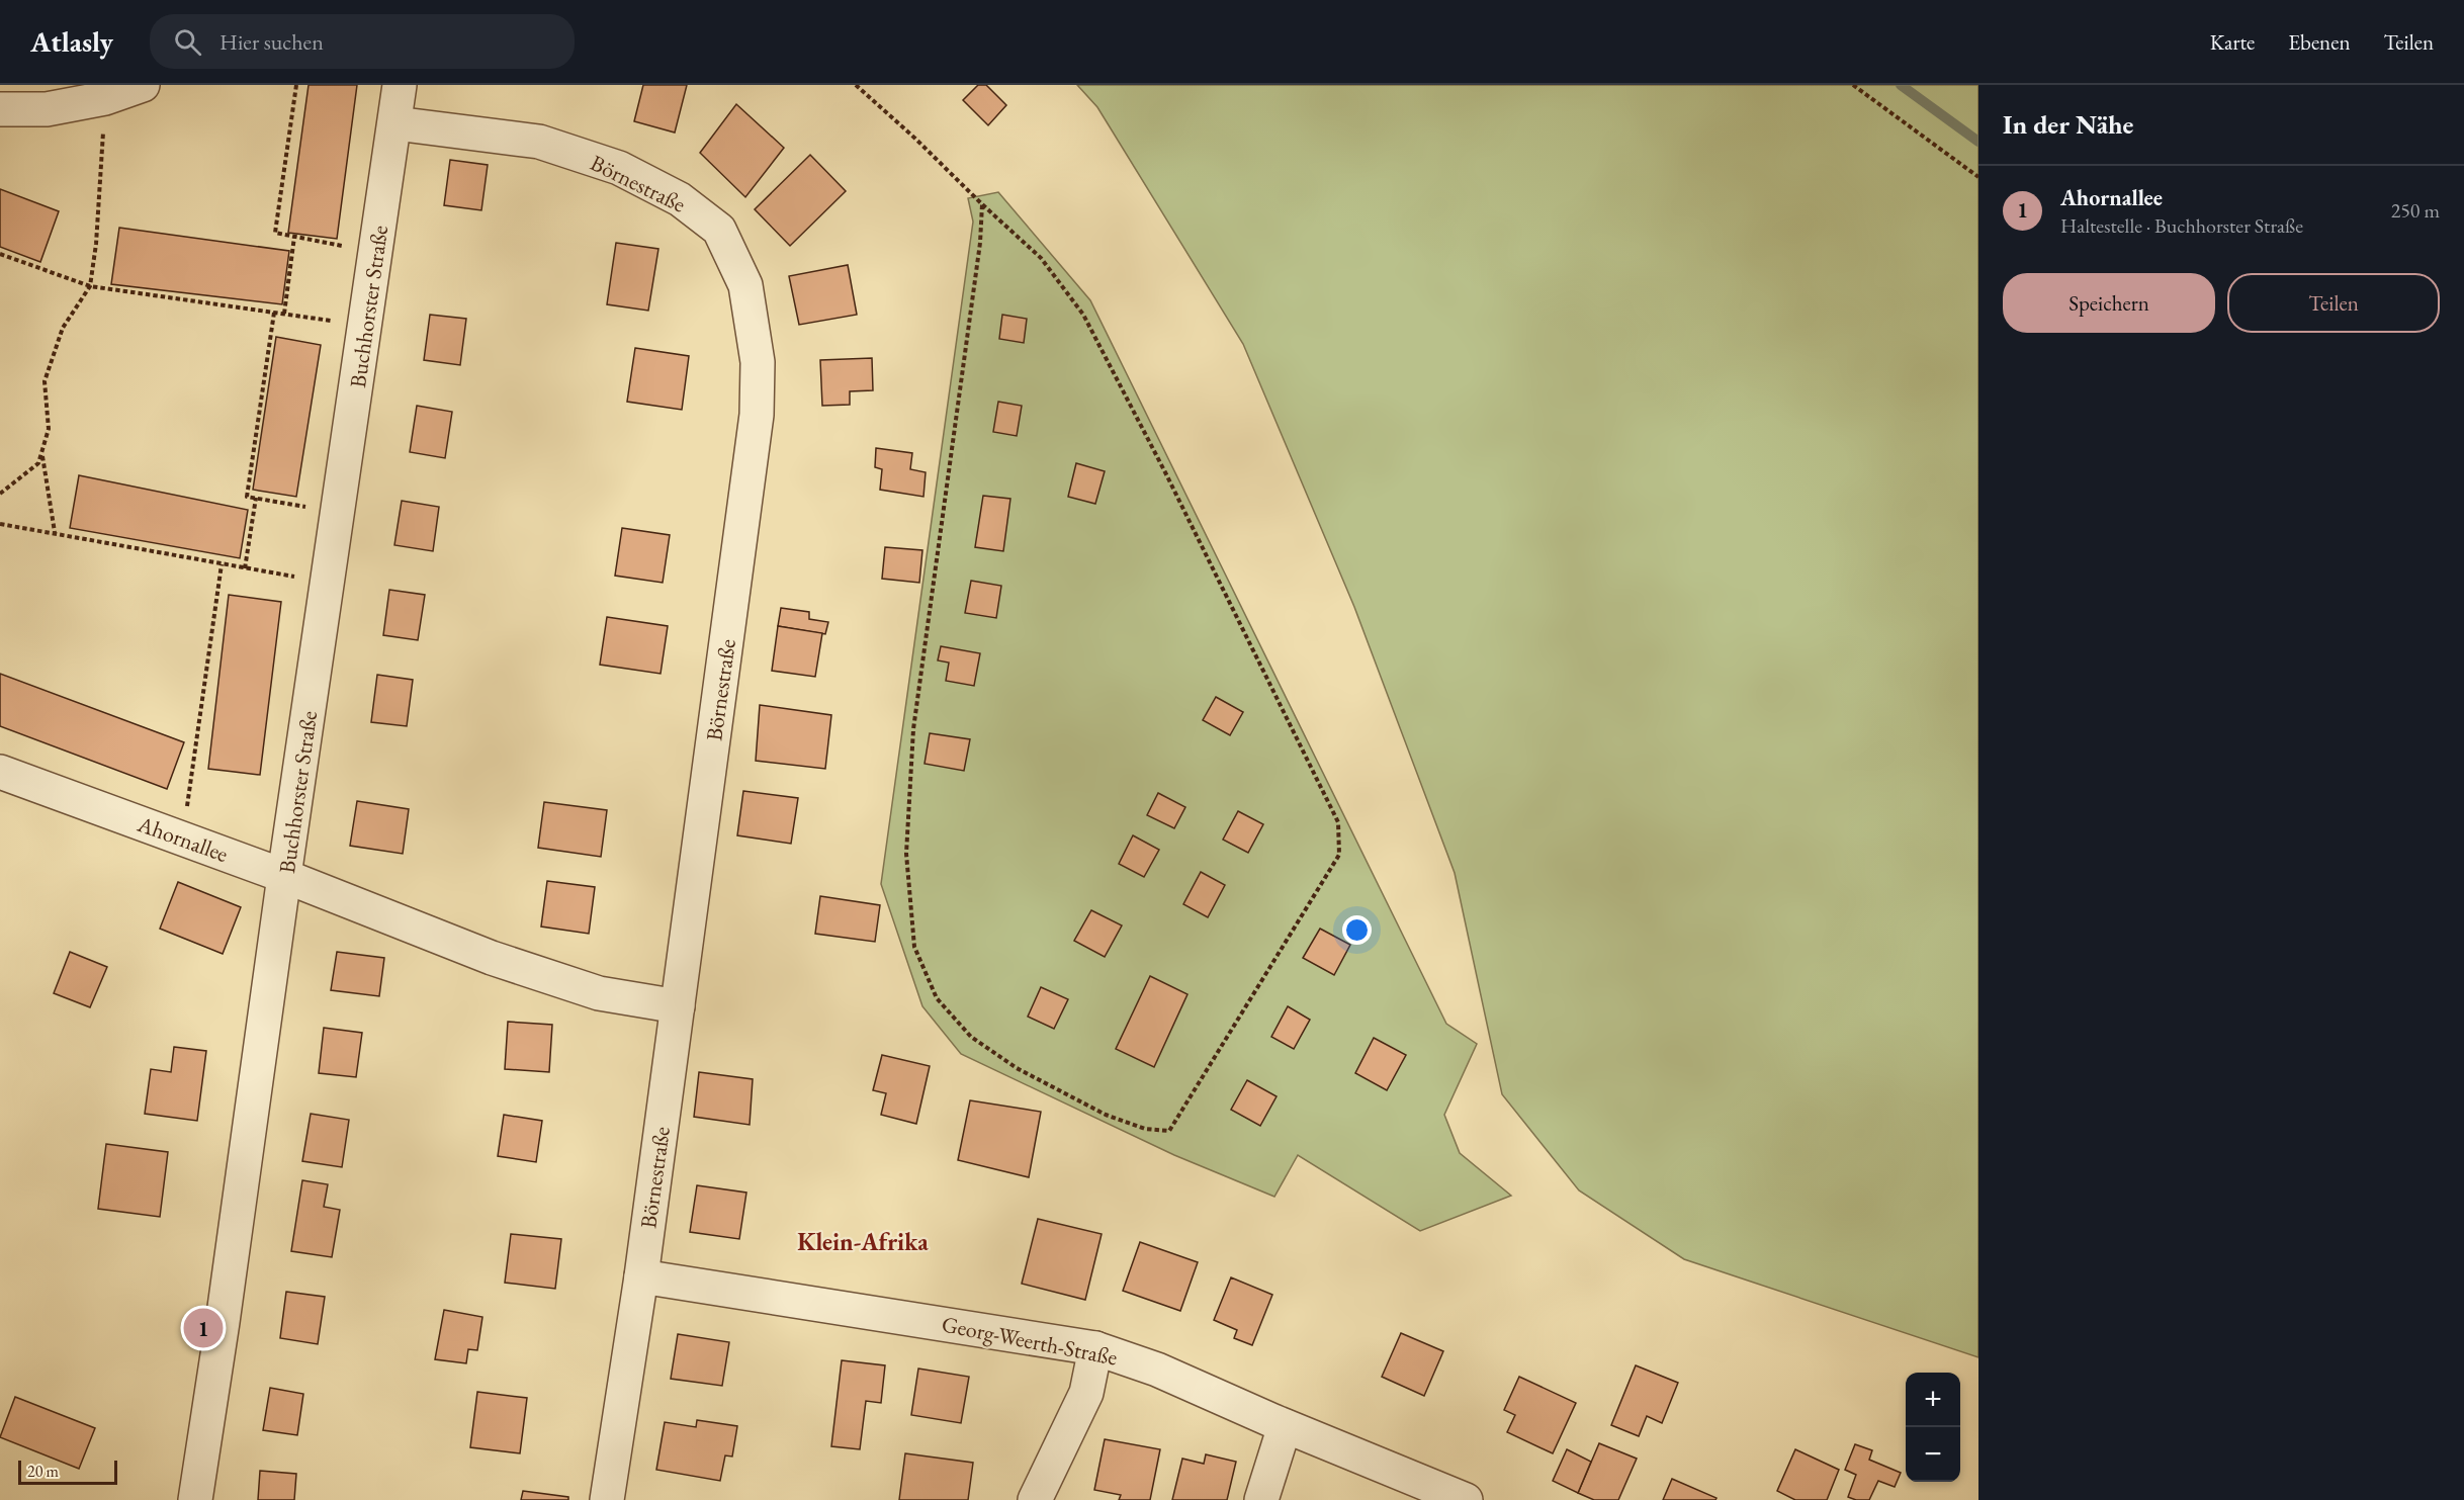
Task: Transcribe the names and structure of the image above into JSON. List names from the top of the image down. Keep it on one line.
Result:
{"streets":{"street":["Börnestraße","Buchhorster Straße","Ahornallee","Georg-Weerth-Straße"]},"crossings":[["Börnestraße","Buchhorster Straße"],["Börnestraße","Ahornallee"],["Börnestraße","Georg-Weerth-Straße"],["Buchhorster Straße","Ahornallee"]],"districts":["Klein-Afrika"],"scale_bar":"20 m","page":{"header":"Atlasly","search":"Hier suchen","nav":["Karte","Ebenen","Teilen"],"heading":"In der Nähe","list":[{"mark":"1","name":"Ahornallee","note":"Haltestelle · Buchhorster Straße","value":"250 m"}],"buttons":["Speichern","Teilen"],"pins":"1","map_buttons":["+","−"],"scale":"20 m"}}
